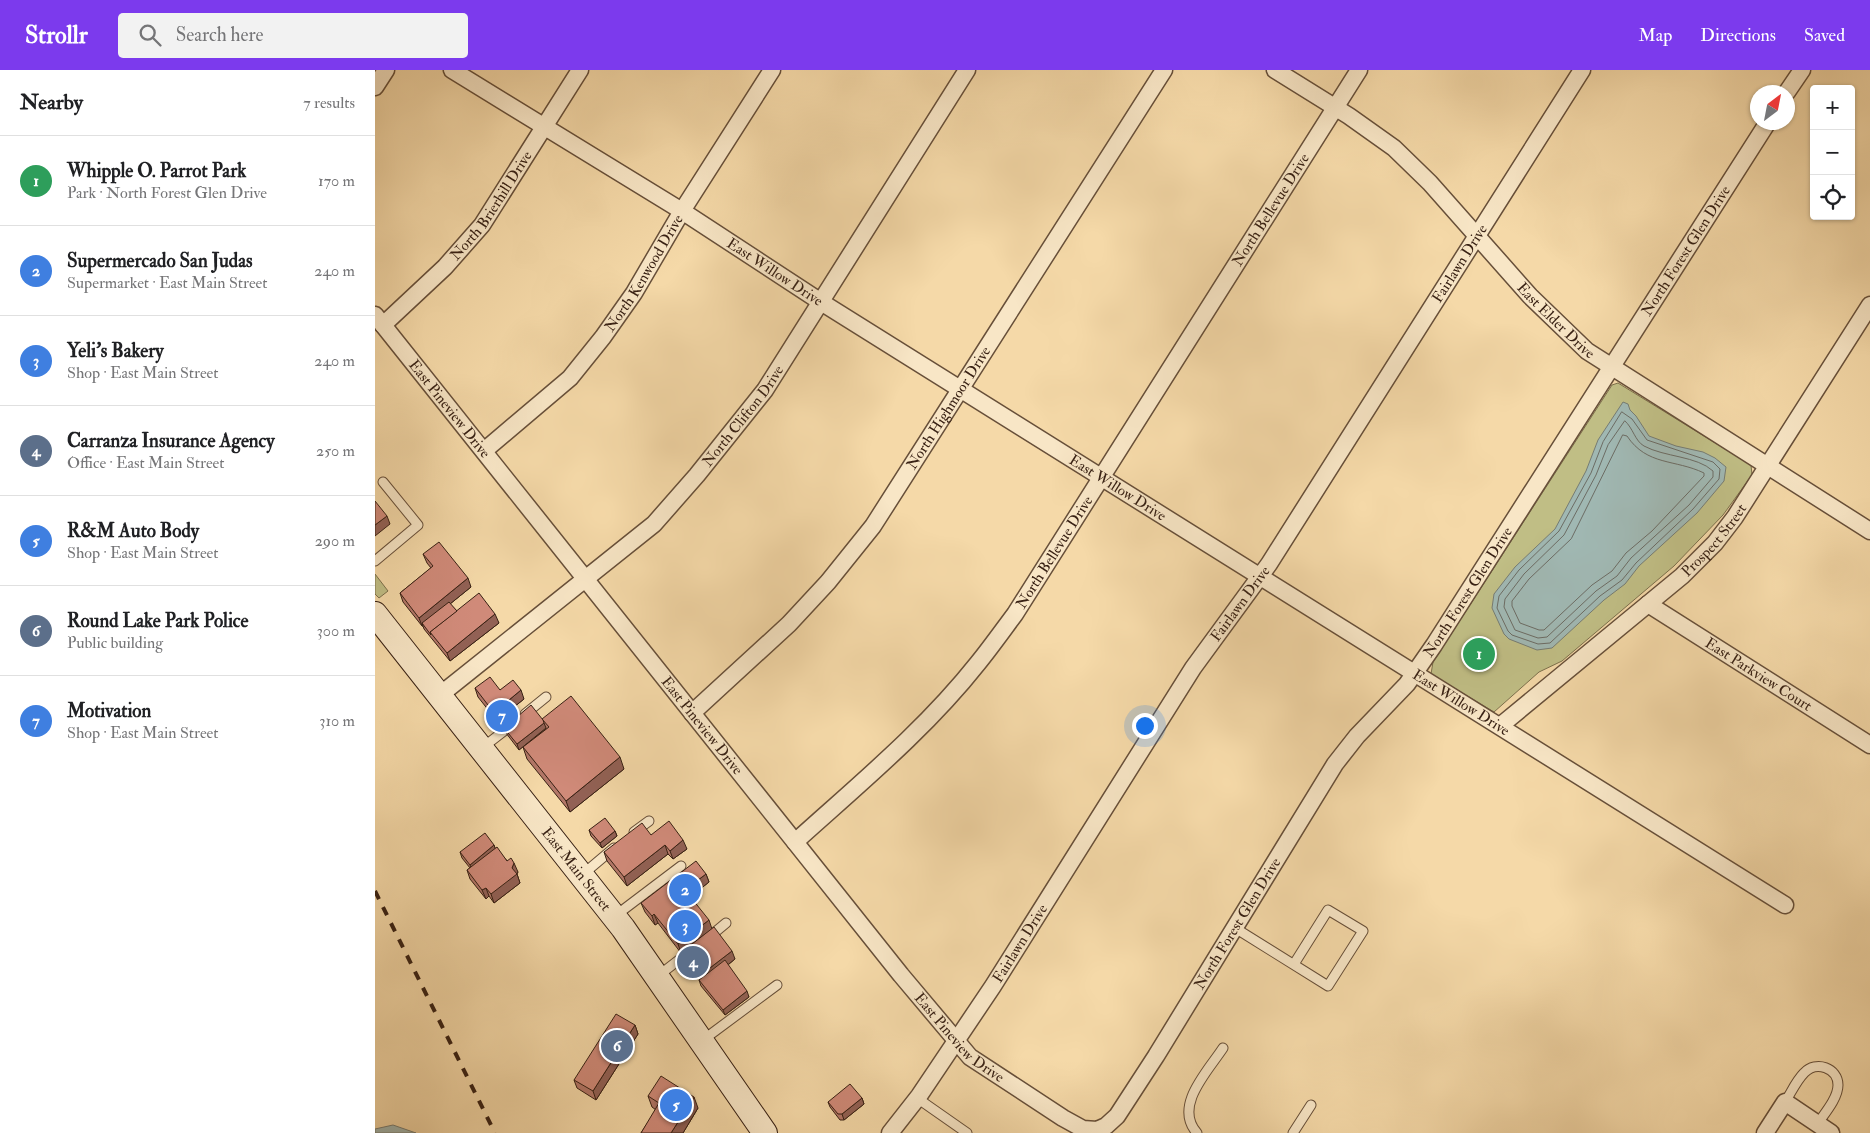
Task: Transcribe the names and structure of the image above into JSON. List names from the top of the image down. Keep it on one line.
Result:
{"streets":{"main road":["East Main Street"],"street":["North Brierhill Drive","North Bellevue Drive","North Forest Glen Drive","Fairlawn Drive","East Willow Drive","North Kenwood Drive","East Elder Drive","East Pineview Drive","North Highmoor Drive","North Clifton Drive","Prospect Street","East Parkview Court"]},"crossings":[["North Brierhill Drive","East Willow Drive"],["North Brierhill Drive","East Pineview Drive"],["North Bellevue Drive","East Willow Drive"],["North Bellevue Drive","East Elder Drive"],["North Bellevue Drive","East Pineview Drive"],["North Forest Glen Drive","East Willow Drive"],["North Forest Glen Drive","East Elder Drive"],["North Forest Glen Drive","East Pineview Drive"],["Fairlawn Drive","East Willow Drive"],["Fairlawn Drive","East Elder Drive"],["Fairlawn Drive","East Pineview Drive"],["East Willow Drive","North Kenwood Drive"],["East Willow Drive","North Highmoor Drive"],["East Willow Drive","North Clifton Drive"],["East Willow Drive","Prospect Street"],["North Kenwood Drive","East Pineview Drive"],["East Elder Drive","Prospect Street"],["East Pineview Drive","North Highmoor Drive"],["East Pineview Drive","North Clifton Drive"],["North Clifton Drive","East Main Street"],["Prospect Street","East Parkview Court"]],"north":"top right","page":{"header":"Strollr","search":"Search here","nav":["Map","Directions","Saved"],"heading":["Nearby","7 results"],"map_buttons":["+","−"],"list":[{"mark":"1","name":"Whipple O. Parrot Park","note":"Park · North Forest Glen Drive","value":"170 m"},{"mark":"2","name":"Supermercado San Judas","note":"Supermarket · East Main Street","value":"240 m"},{"mark":"3","name":"Yeli's Bakery","note":"Shop · East Main Street","value":"240 m"},{"mark":"4","name":"Carranza Insurance Agency","note":"Office · East Main Street","value":"250 m"},{"mark":"5","name":"R&M Auto Body","note":"Shop · East Main Street","value":"290 m"},{"mark":"6","name":"Round Lake Park Police","note":"Public building","value":"300 m"},{"mark":"7","name":"Motivation","note":"Shop · East Main Street","value":"310 m"}],"pins":["1","7","2","3","4","6","5"]}}
